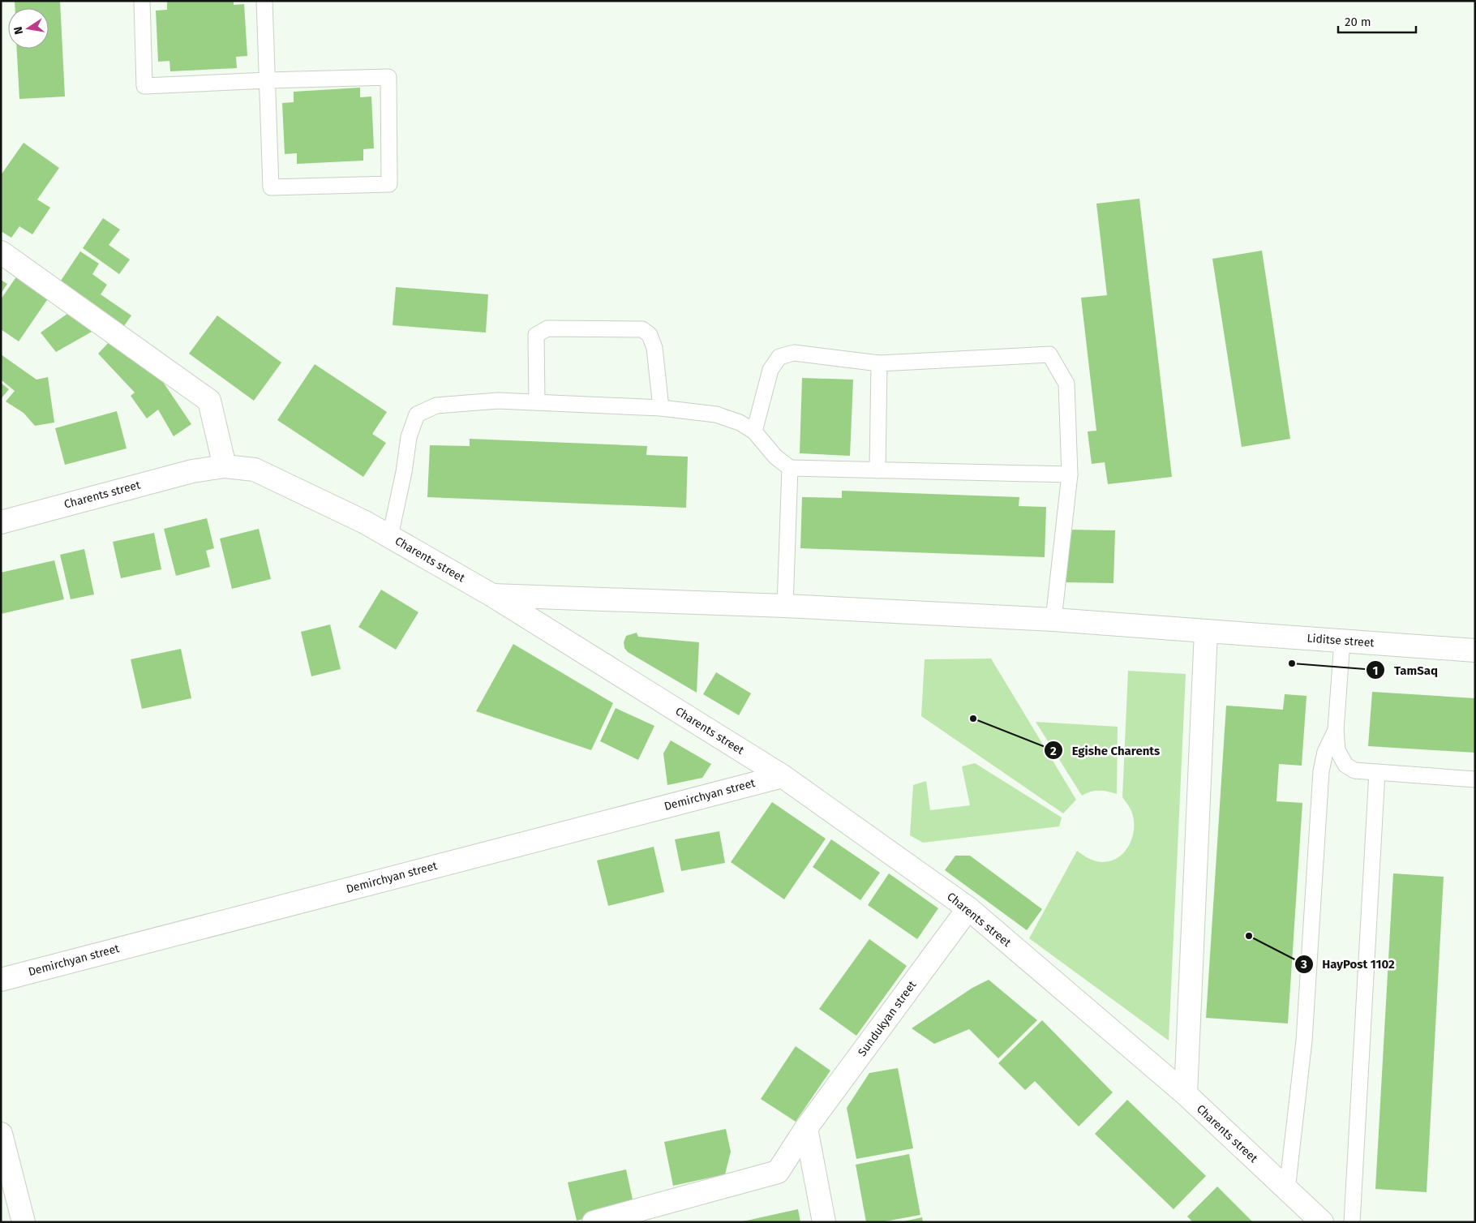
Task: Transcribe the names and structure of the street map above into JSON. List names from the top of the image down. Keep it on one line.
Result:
{"streets":{"street":["Charents street","Liditse street","Demirchyan street","Sundukyan street"]},"crossings":[["Charents street","Liditse street"],["Charents street","Demirchyan street"],["Charents street","Sundukyan street"]],"places":["TamSaq","Egishe Charents","HayPost 1102"],"scale_bar":"20 m","north":"left"}
